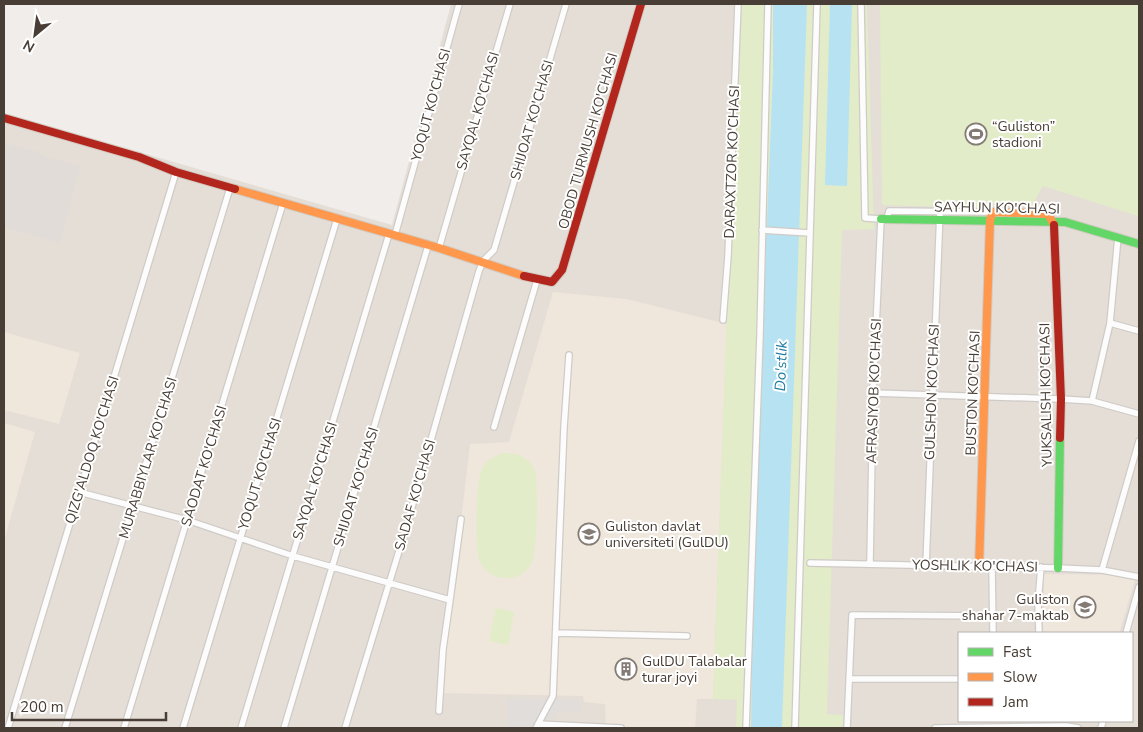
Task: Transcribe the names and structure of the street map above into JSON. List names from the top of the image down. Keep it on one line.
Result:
{"streets":{"street":["YOQUT KO'CHASI","SAYQAL KO'CHASI","SHIJOAT KO'CHASI","OBOD TURMUSH KO'CHASI","DARAXTZOR KO'CHASI","SAYHUN KO'CHASI","AFRASIYOB KO'CHASI","GULSHON KO'CHASI","BUSTON KO'CHASI","YUKSALISH KO'CHASI","QIZG'ALDOQ KO'CHASI","MURABBIYLAR KO'CHASI","SAODAT KO'CHASI","SADAF KO'CHASI","YOSHLIK KO'CHASI"]},"crossings":[["YOQUT KO'CHASI","SAYQAL KO'CHASI"],["SHIJOAT KO'CHASI","SADAF KO'CHASI"],["SAYHUN KO'CHASI","AFRASIYOB KO'CHASI"],["SAYHUN KO'CHASI","GULSHON KO'CHASI"],["SAYHUN KO'CHASI","BUSTON KO'CHASI"],["SAYHUN KO'CHASI","YUKSALISH KO'CHASI"],["AFRASIYOB KO'CHASI","YOSHLIK KO'CHASI"],["GULSHON KO'CHASI","YOSHLIK KO'CHASI"],["BUSTON KO'CHASI","YOSHLIK KO'CHASI"],["YUKSALISH KO'CHASI","YOSHLIK KO'CHASI"]],"water":["Do'stlik"],"places":{"sports":["“Guliston” stadioni"],"school or university":["Guliston davlat universiteti (GulDU)","Guliston shahar 7-maktab"],"building":["GulDU Talabalar turar joyi"]},"legend":["Fast","Slow","Jam"],"scale_bar":"200 m","north":"bottom left"}
